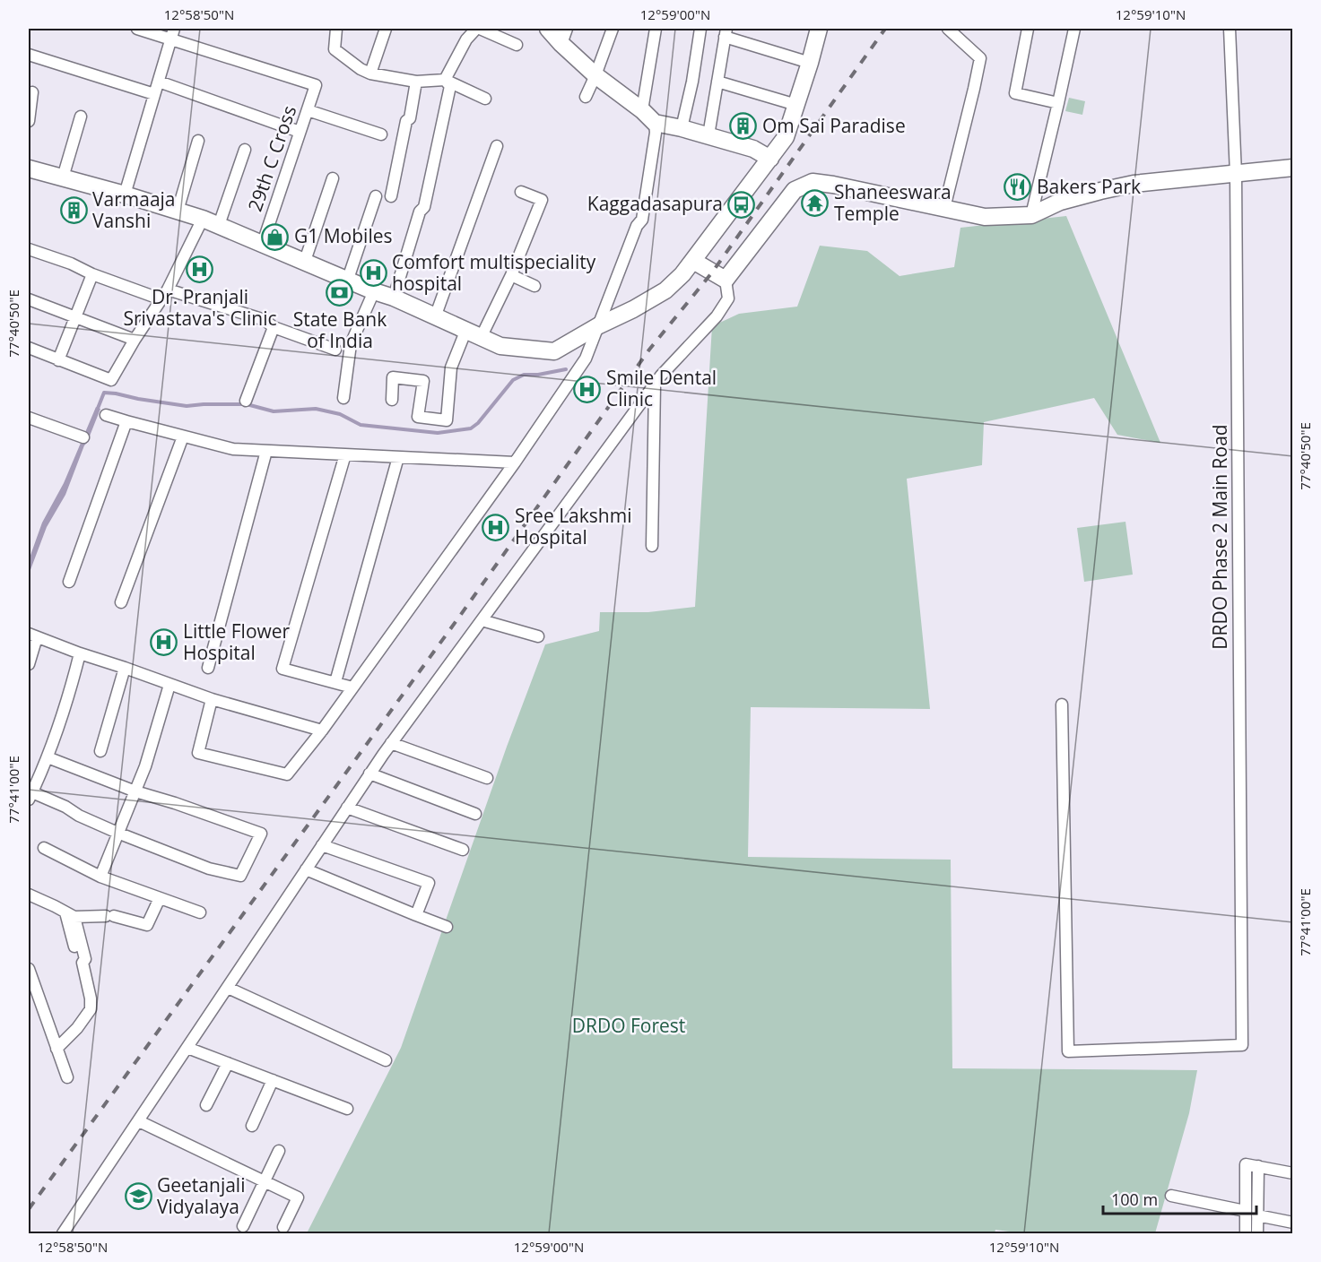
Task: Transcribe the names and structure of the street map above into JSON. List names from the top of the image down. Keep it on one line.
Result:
{"streets":{"street":["29th C Cross","DRDO Phase 2 Main Road"]},"parks":["DRDO Forest"],"places":{"building":["Om Sai Paradise","Varmaaja Vanshi"],"restaurant":["Bakers Park"],"temple":["Shaneeswara Temple"],"bus stop":["Kaggadasapura"],"shop":["G1 Mobiles"],"hospital":["Dr. Pranjali Srivastava's Clinic","Comfort multispeciality hospital","Smile Dental Clinic","Sree Lakshmi Hospital","Little Flower Hospital"],"bank":["State Bank of India"],"school or university":["Geetanjali Vidyalaya"]},"scale_bar":"100 m","coordinates":["12°58'50\"N","12°59'00\"N","12°59'10\"N","77°40'50\"E","77°41'00\"E"]}
